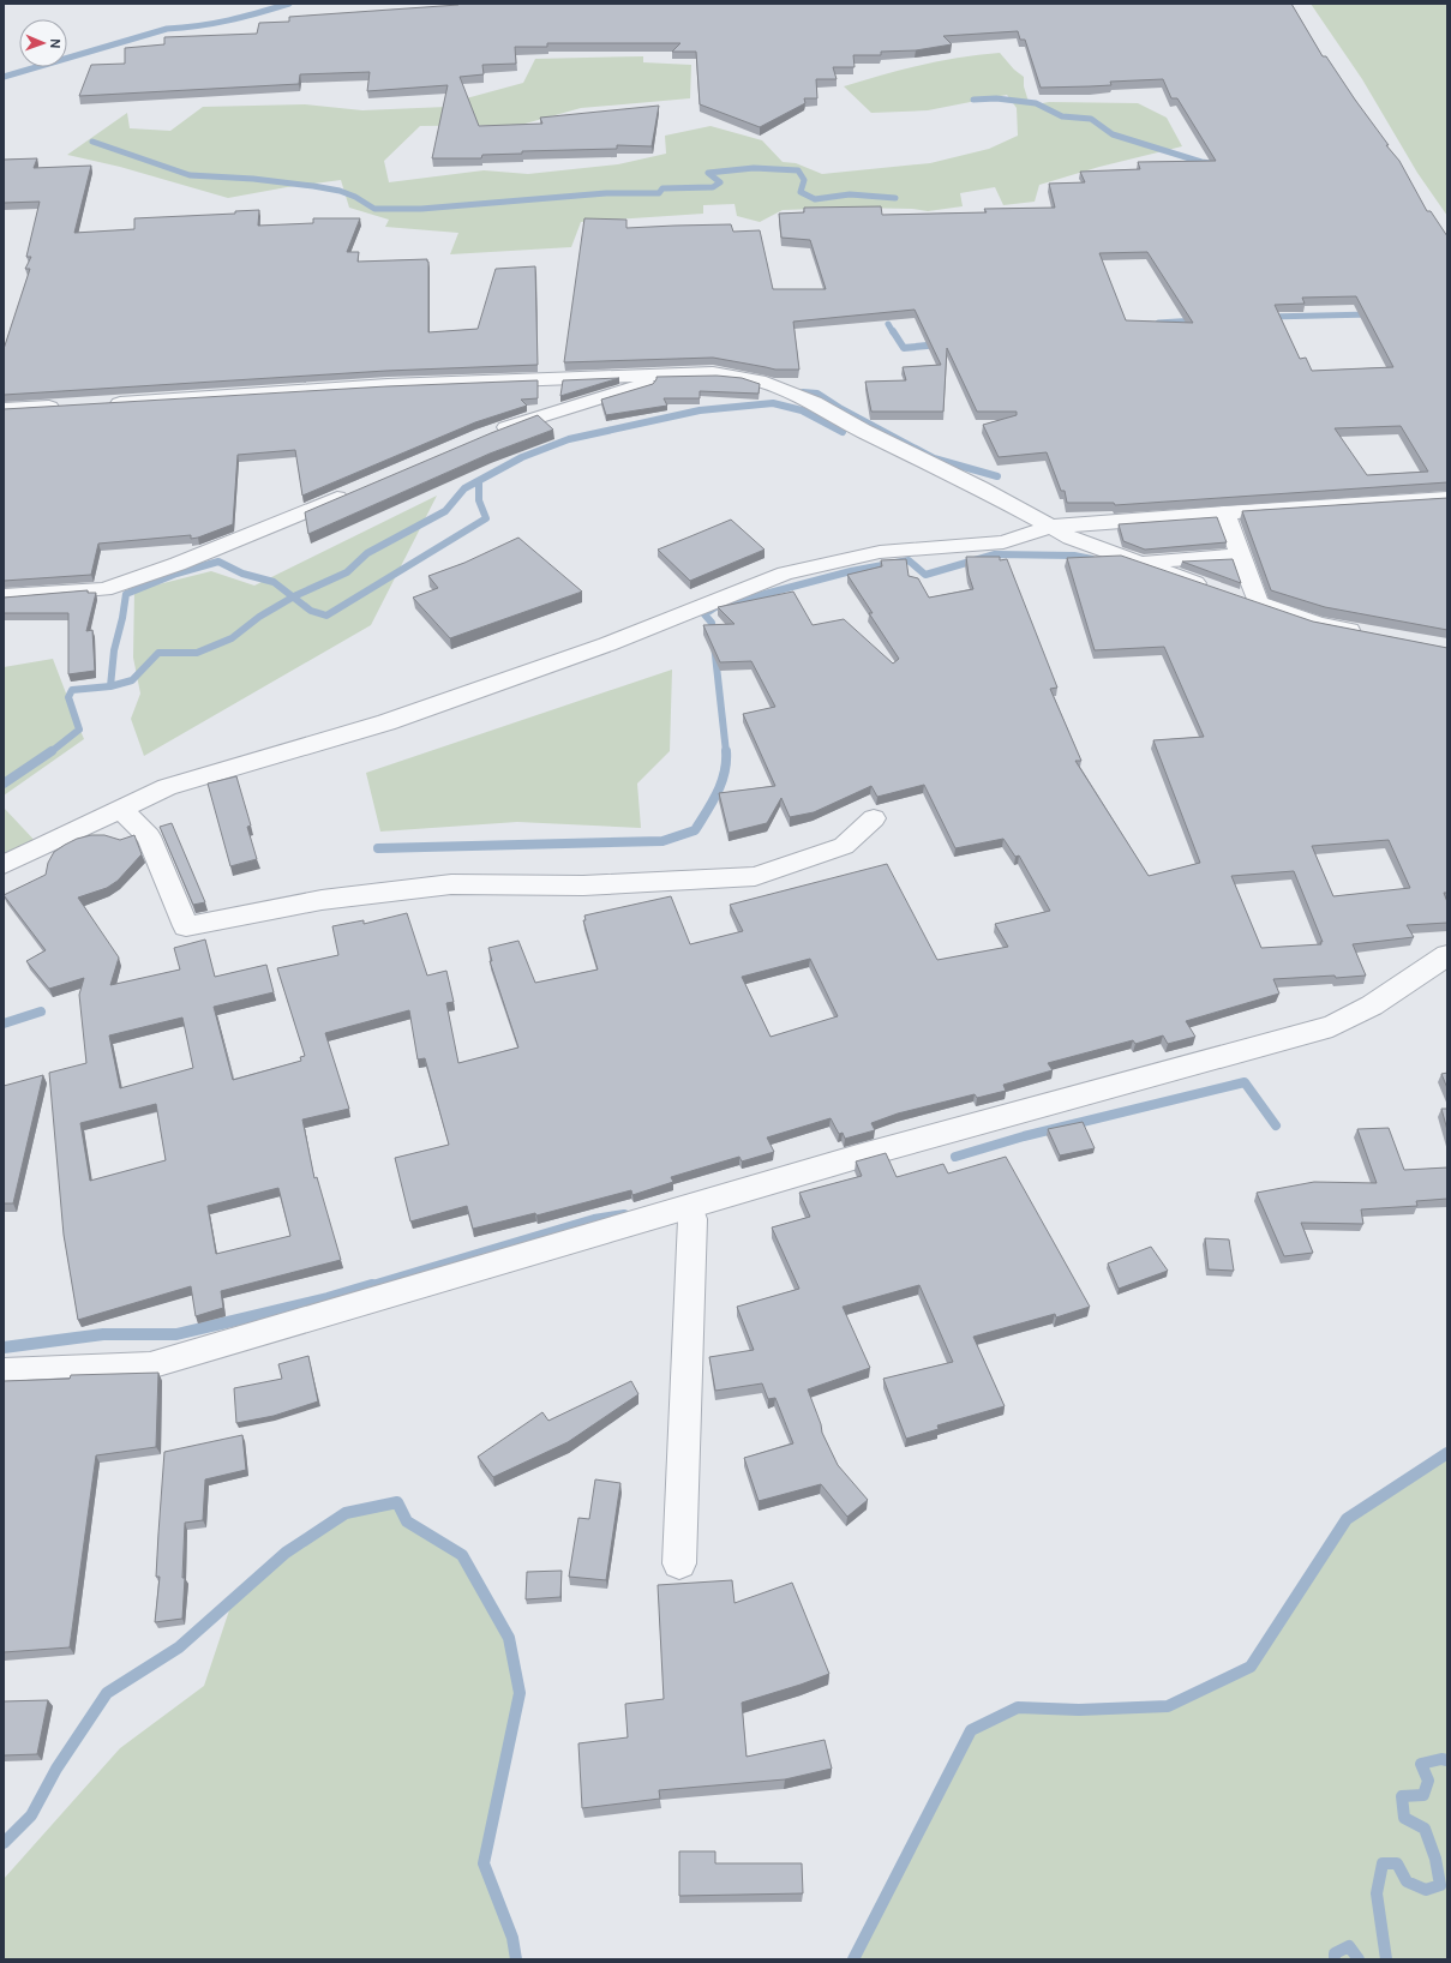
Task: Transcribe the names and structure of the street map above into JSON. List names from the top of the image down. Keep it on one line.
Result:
{"north":"right"}
